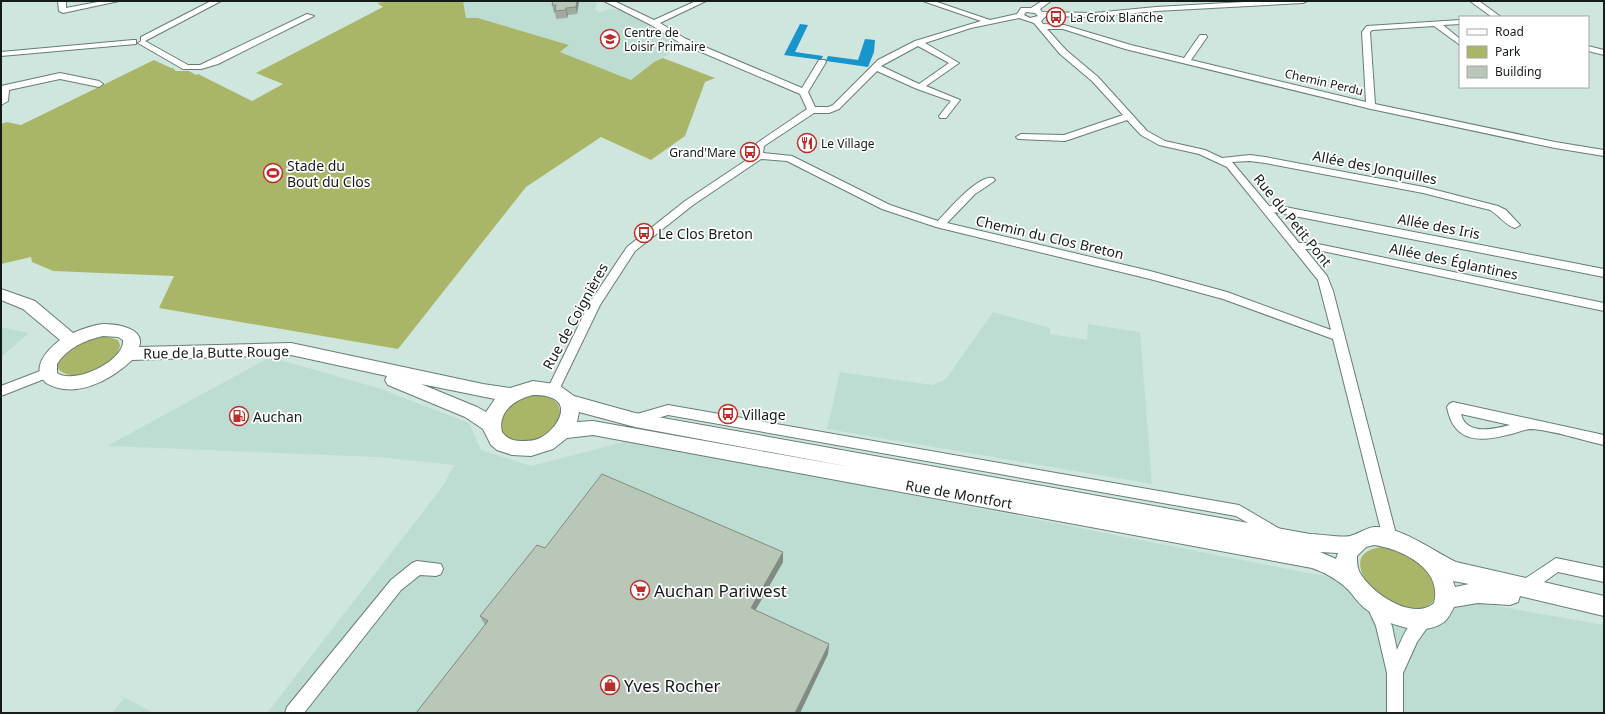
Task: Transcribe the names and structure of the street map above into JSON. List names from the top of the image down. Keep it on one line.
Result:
{"streets":{"street":["Chemin Perdu","Allée des Jonquilles","Rue du Petit Pont","Allée des Iris","Chemin du Clos Breton","Allée des Églantines","Rue de Coignières","Rue de la Butte Rouge","Rue de Montfort"]},"crossings":[["Chemin Perdu","Rue du Petit Pont"],["Allée des Jonquilles","Rue du Petit Pont"],["Rue du Petit Pont","Allée des Iris"],["Rue du Petit Pont","Chemin du Clos Breton"],["Rue du Petit Pont","Allée des Églantines"],["Rue du Petit Pont","Rue de Montfort"],["Chemin du Clos Breton","Rue de Coignières"],["Rue de Coignières","Rue de la Butte Rouge"],["Rue de Coignières","Rue de Montfort"],["Rue de la Butte Rouge","Rue de Montfort"]],"places":{"bus stop":["La Croix Blanche","Grand'Mare","Le Clos Breton","Village"],"school or university":["Centre de Loisir Primaire"],"restaurant":["Le Village"],"sports":["Stade du Bout du Clos"],"fuel station":["Auchan"],"supermarket":["Auchan Pariwest"],"shop":["Yves Rocher"]},"legend":["Road","Park","Building"]}
